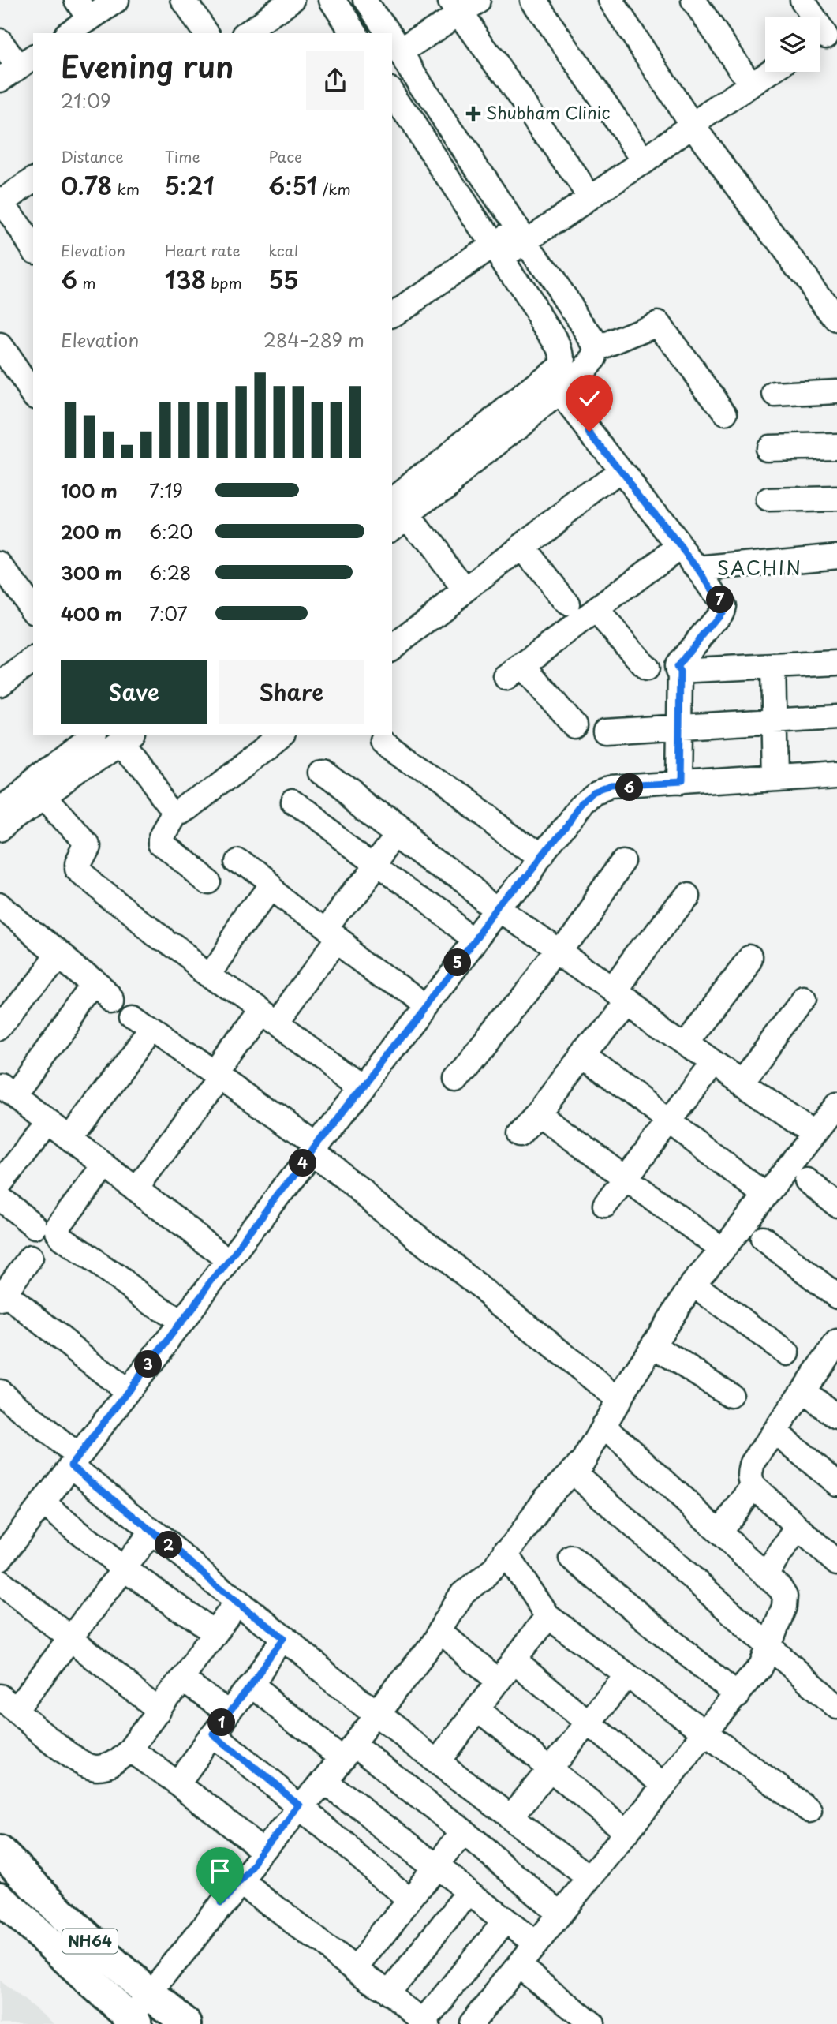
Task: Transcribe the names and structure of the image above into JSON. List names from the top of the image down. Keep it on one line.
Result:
{"streets":{"highway":["NH64"]},"districts":["SACHIN"],"places":{"health":["Shubham Clinic"]},"page":{"heading":["Evening run","21:09"],"stats":[["Distance","0.78 km"],["Time","5:21"],["Pace","6:51 /km"],["Elevation","6 m"],["Heart rate","138 bpm"],["kcal","55"]],"chart":["Elevation","284–289 m"],"list":[{"name":"100 m","note":"7:19"},{"name":"200 m","note":"6:20"},{"name":"300 m","note":"6:28"},{"name":"400 m","note":"7:07"}],"pins":["7","6","5","4","3","2","1"],"buttons":["Save","Share"]}}
